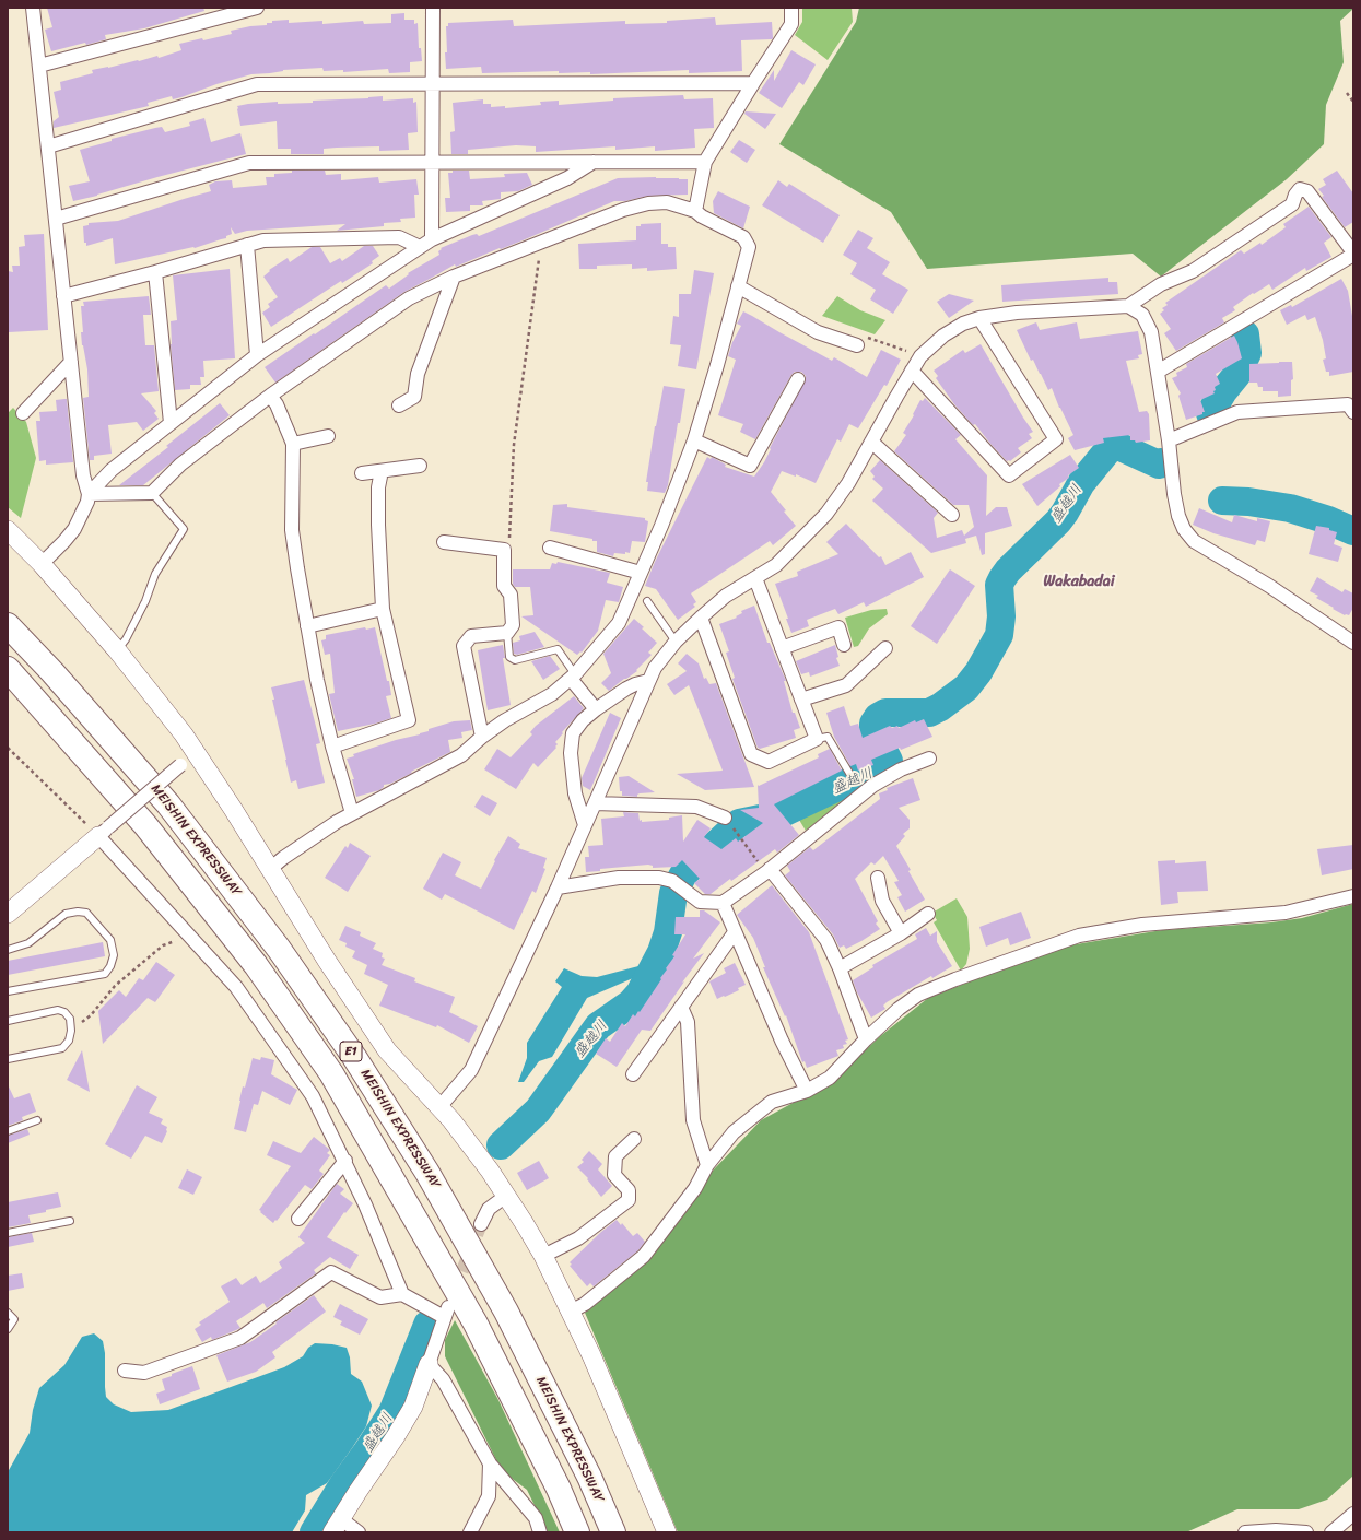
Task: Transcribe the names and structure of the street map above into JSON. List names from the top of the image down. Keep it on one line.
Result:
{"streets":{"highway":["MEISHIN EXPRESSWAY","E1"]},"districts":["Wakabadai"],"water":["盛越川"]}
